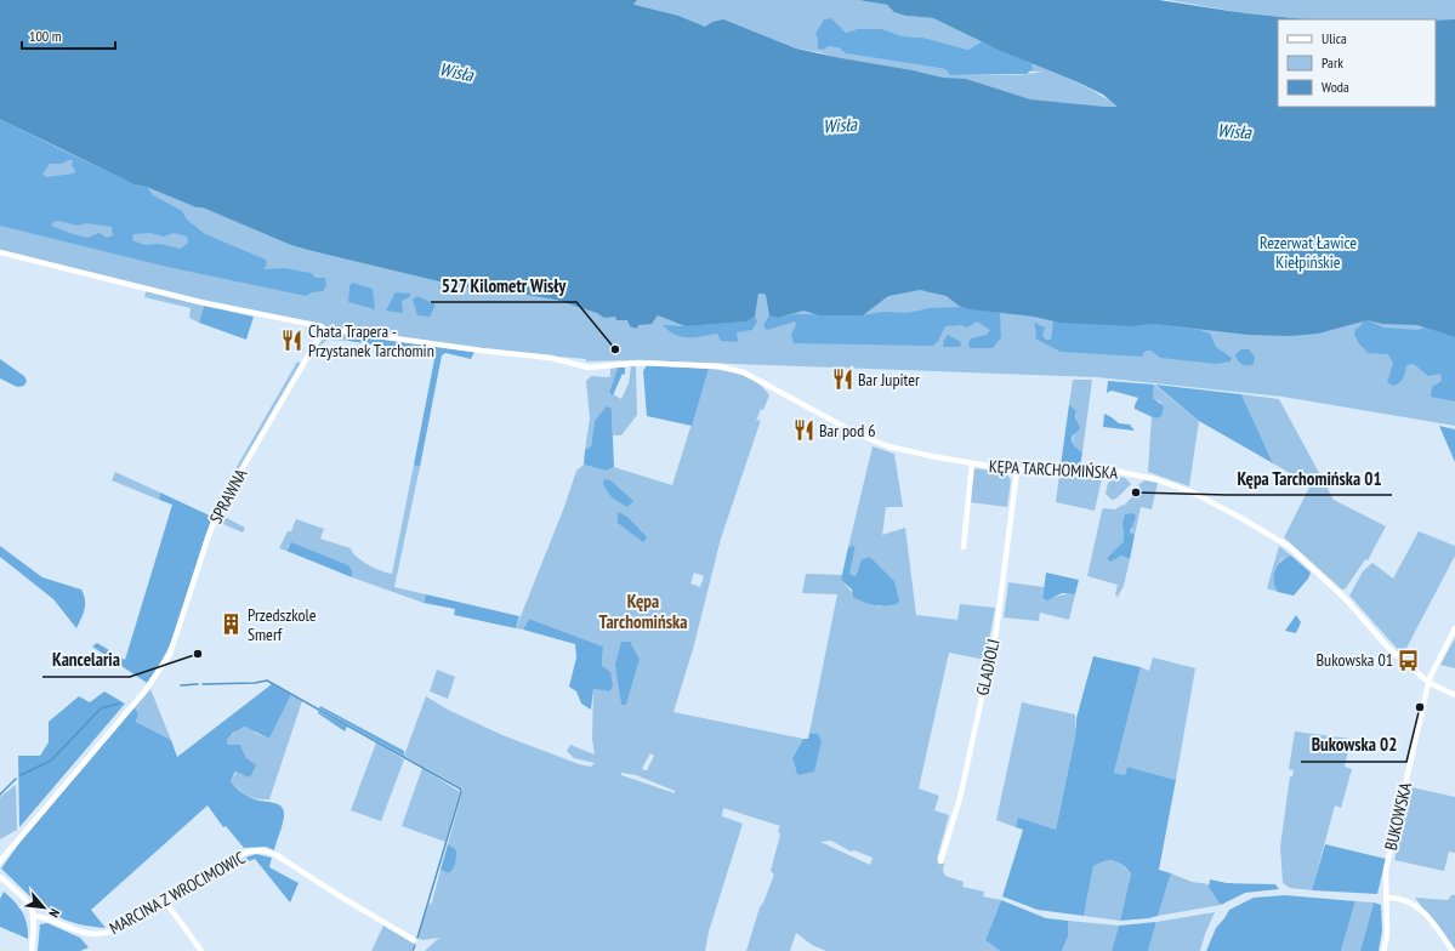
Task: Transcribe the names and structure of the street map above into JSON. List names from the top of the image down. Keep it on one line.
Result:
{"streets":{"street":["KĘPA TARCHOMIŃSKA","SPRAWNA","GLADIOLI","BUKOWSKA","MARCINA Z WROCIMOWIC"]},"crossings":[["KĘPA TARCHOMIŃSKA","SPRAWNA"],["KĘPA TARCHOMIŃSKA","GLADIOLI"],["KĘPA TARCHOMIŃSKA","BUKOWSKA"]],"districts":["Kępa Tarchomińska"],"water":["Wisła"],"parks":["Rezerwat Ławice Kiełpińskie"],"places":{"restaurant":["Chata Trapera - Przystanek Tarchomin","Bar Jupiter","Bar pod 6"],"other":["527 Kilometr Wisły","Kępa Tarchomińska 01","Kancelaria","Bukowska 02"],"building":["Przedszkole Smerf"],"bus stop":["Bukowska 01"]},"legend":["Ulica","Park","Woda"],"scale_bar":"100 m","north":"bottom right"}
